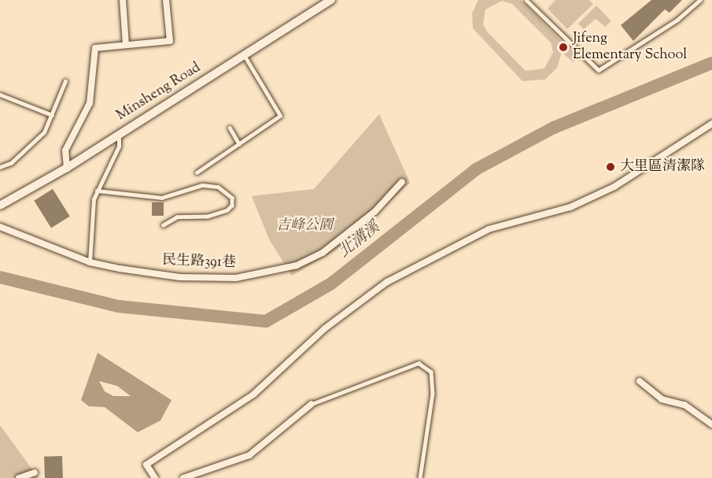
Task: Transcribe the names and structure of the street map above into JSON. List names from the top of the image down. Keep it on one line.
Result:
{"streets":{"street":["Minsheng Road","民生路391巷"]},"water":["北溝溪"],"parks":["吉峰公園"],"places":["Jifeng Elementary School","大里區清潔隊"]}
